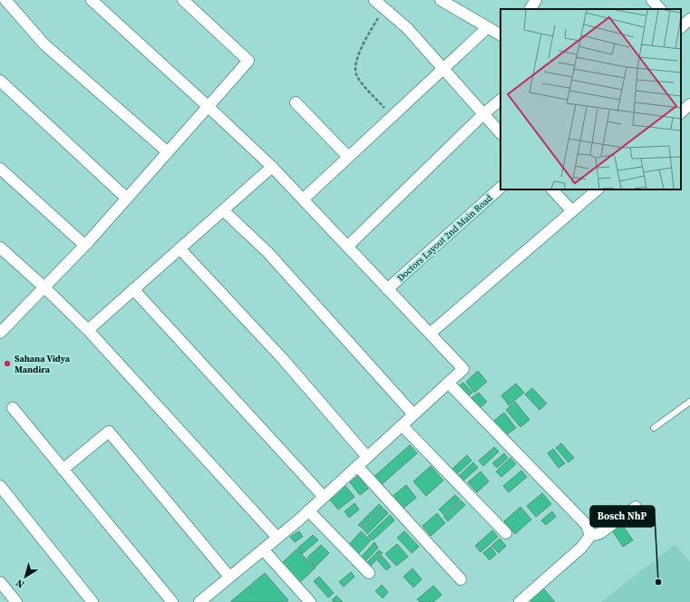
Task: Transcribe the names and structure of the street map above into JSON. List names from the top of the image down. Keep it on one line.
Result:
{"streets":{"street":["Doctors Layout 2nd Main Road"]},"places":["Sahana Vidya Mandira","Bosch NhP"],"north":"bottom left"}
